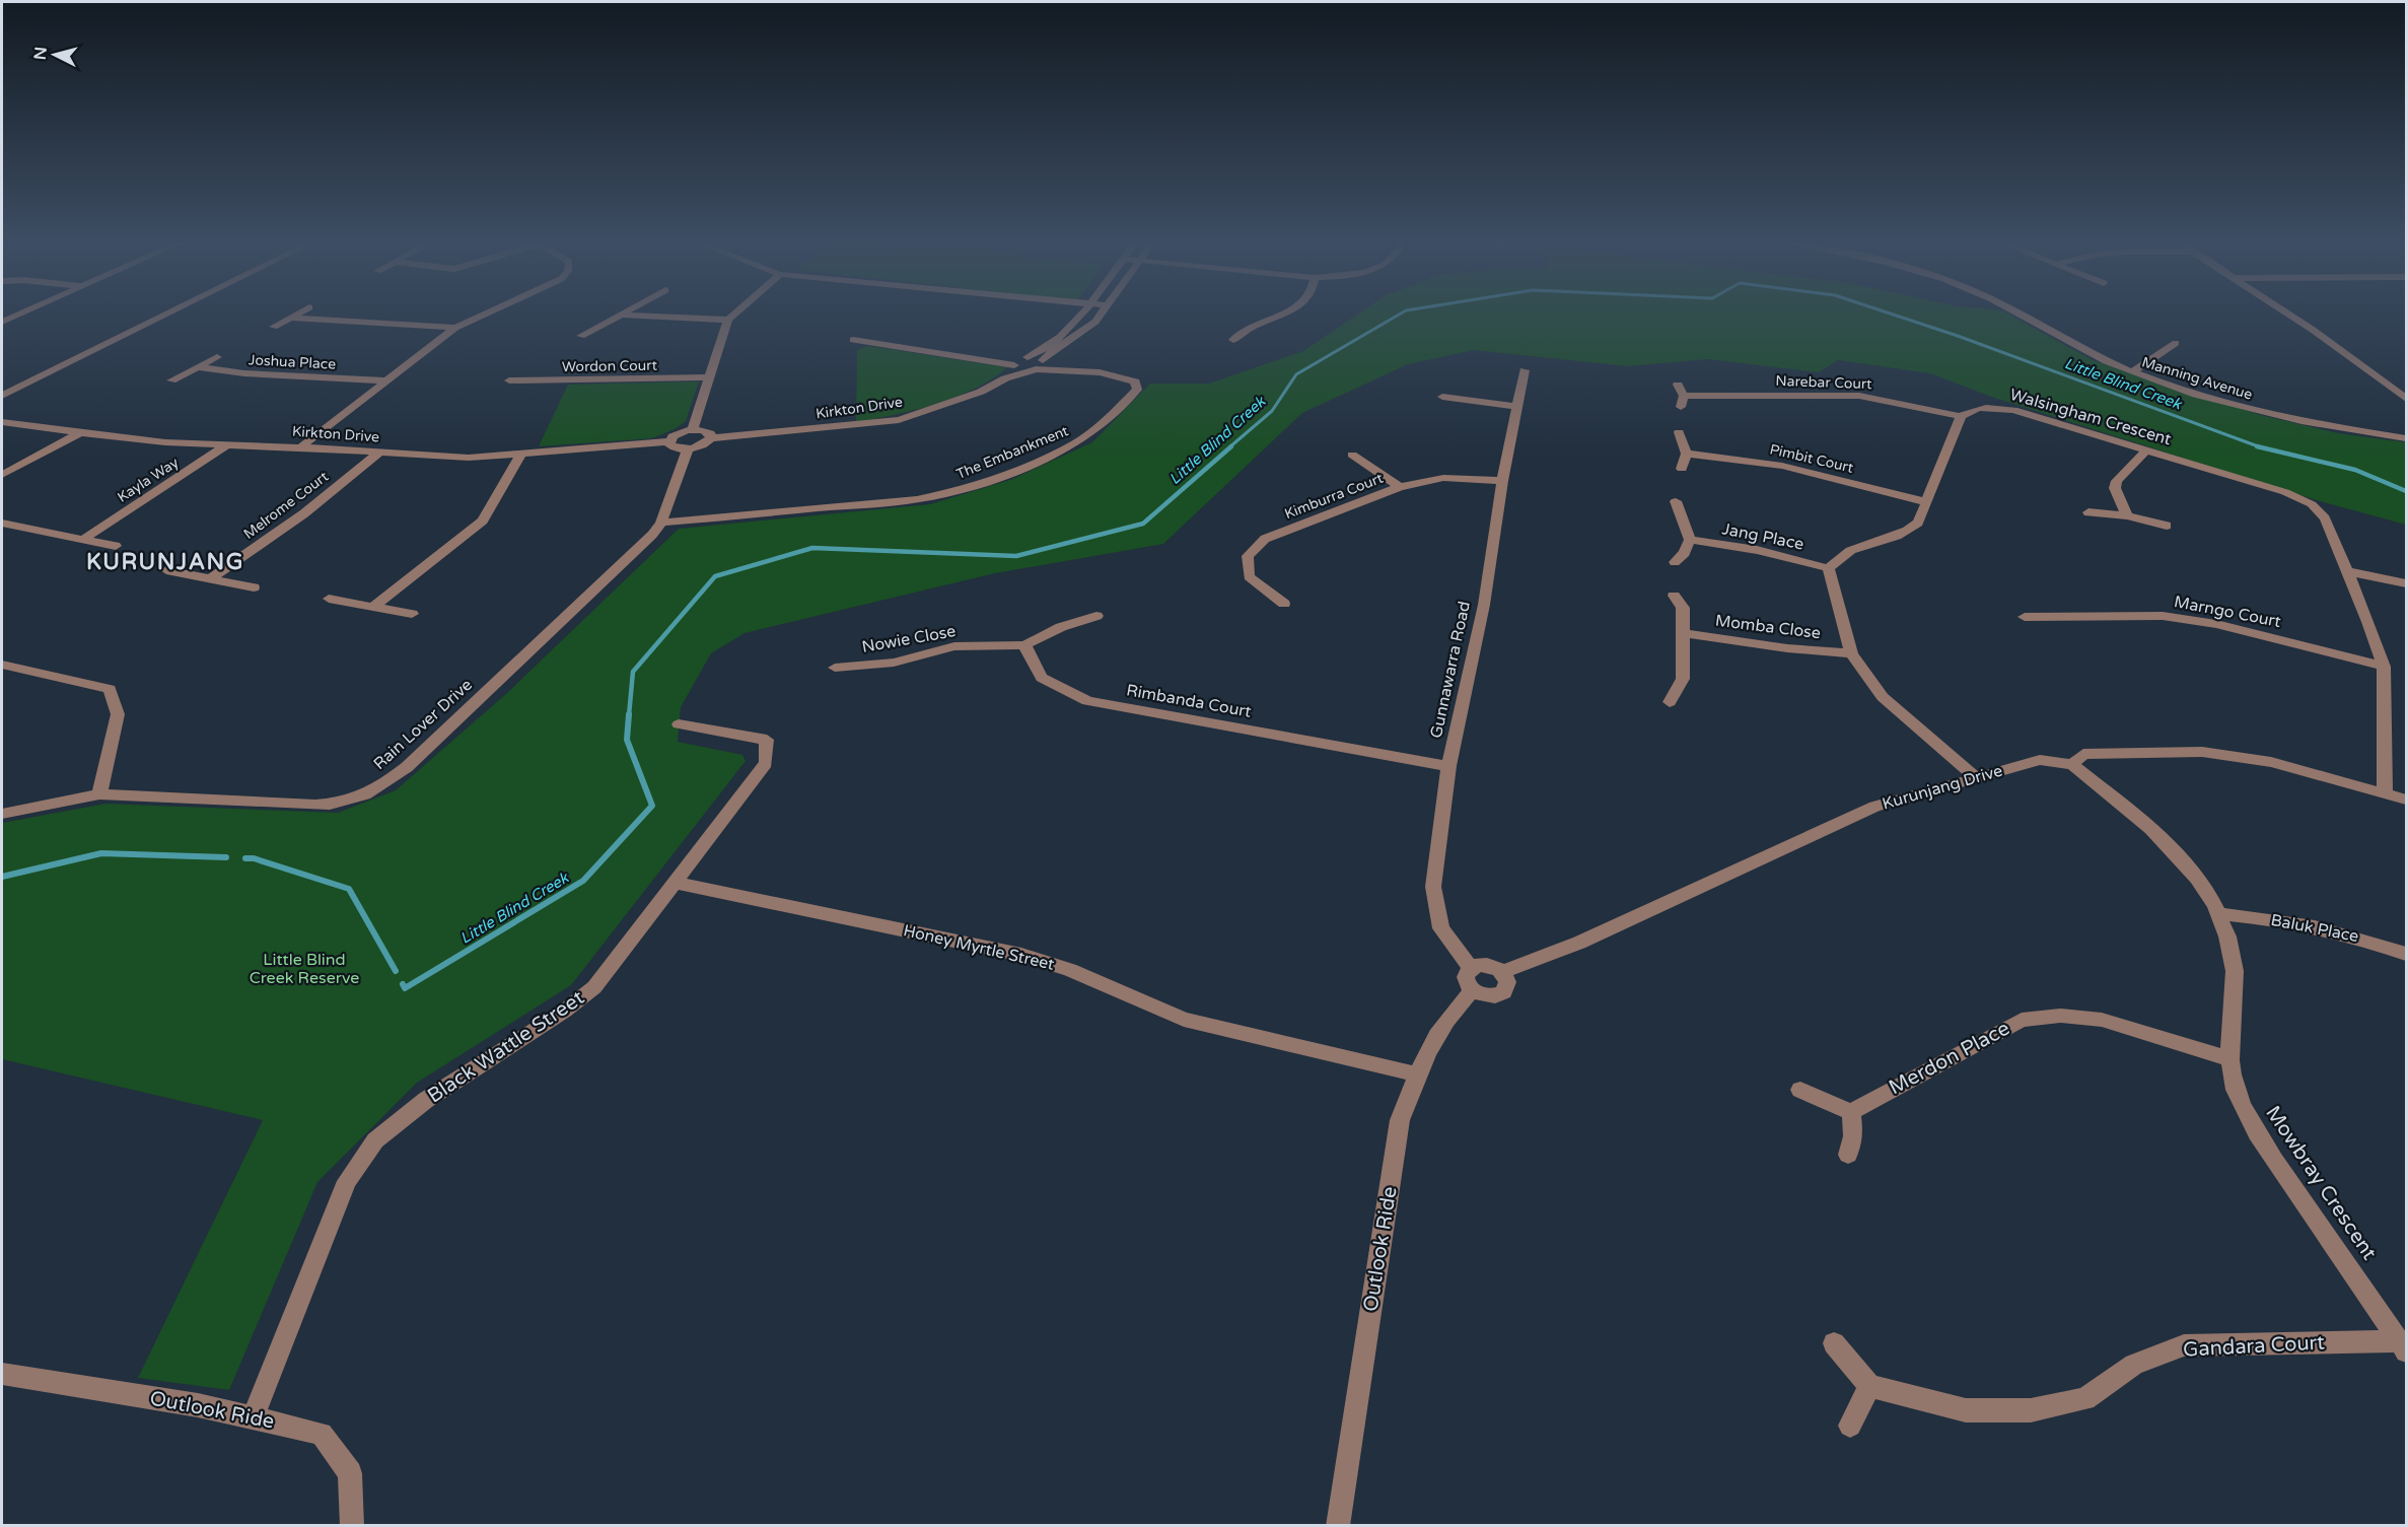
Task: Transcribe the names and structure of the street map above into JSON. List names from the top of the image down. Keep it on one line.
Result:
{"streets":{"street":["Joshua Place","Wordon Court","Manning Avenue","Narebar Court","Kirkton Drive","Walsingham Crescent","The Embankment","Pimbit Court","Kayla Way","Kimburra Court","Melrome Court","Jang Place","Marngo Court","Momba Close","Nowie Close","Gunnawarra Road","Rimbanda Court","Rain Lover Drive","Kurunjang Drive","Baluk Place","Honey Myrtle Street","Black Wattle Street","Merdon Place","Mowbray Crescent","Outlook Ride","Gandara Court"]},"crossings":[["Narebar Court","Walsingham Crescent"],["Kirkton Drive","The Embankment"],["Kirkton Drive","Kayla Way"],["Kirkton Drive","Melrome Court"],["Walsingham Crescent","Marngo Court"],["Walsingham Crescent","Kurunjang Drive"],["The Embankment","Rain Lover Drive"],["Kimburra Court","Gunnawarra Road"],["Nowie Close","Rimbanda Court"],["Gunnawarra Road","Rimbanda Court"],["Gunnawarra Road","Kurunjang Drive"],["Gunnawarra Road","Outlook Ride"],["Kurunjang Drive","Mowbray Crescent"],["Kurunjang Drive","Outlook Ride"],["Baluk Place","Mowbray Crescent"],["Honey Myrtle Street","Black Wattle Street"],["Honey Myrtle Street","Outlook Ride"],["Black Wattle Street","Outlook Ride"],["Merdon Place","Mowbray Crescent"],["Mowbray Crescent","Gandara Court"]],"districts":["KURUNJANG"],"water":["Little Blind Creek"],"parks":["Little Blind Creek Reserve"],"north":"left"}
